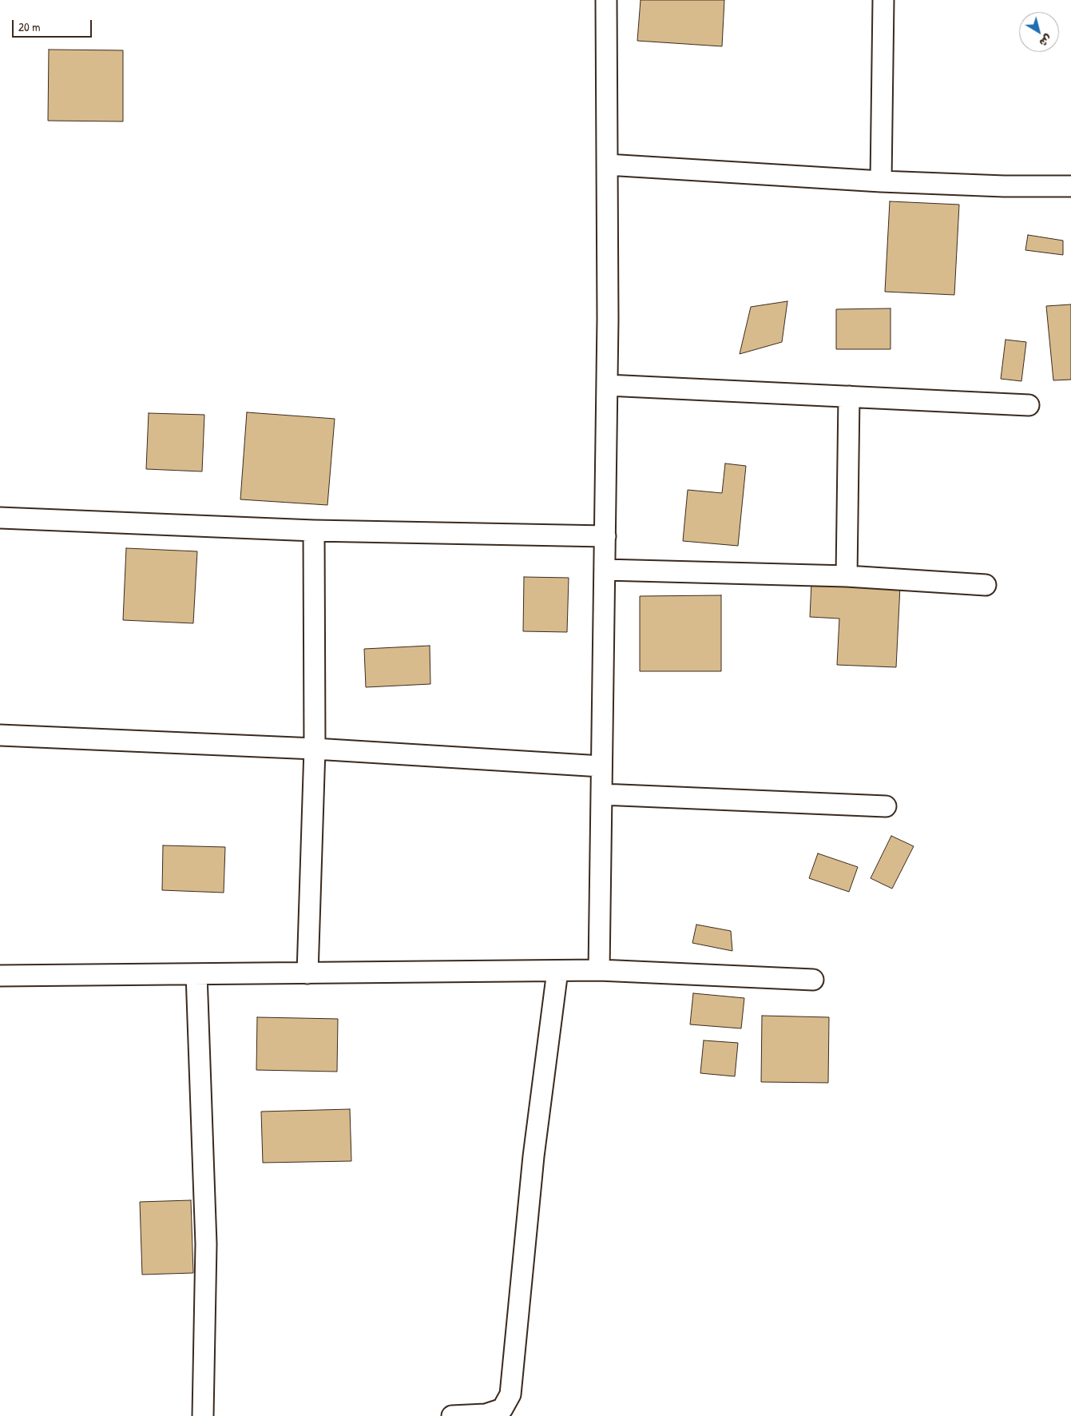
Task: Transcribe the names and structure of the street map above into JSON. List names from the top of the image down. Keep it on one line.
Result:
{"scale_bar":"20 m","north":"bottom right"}
